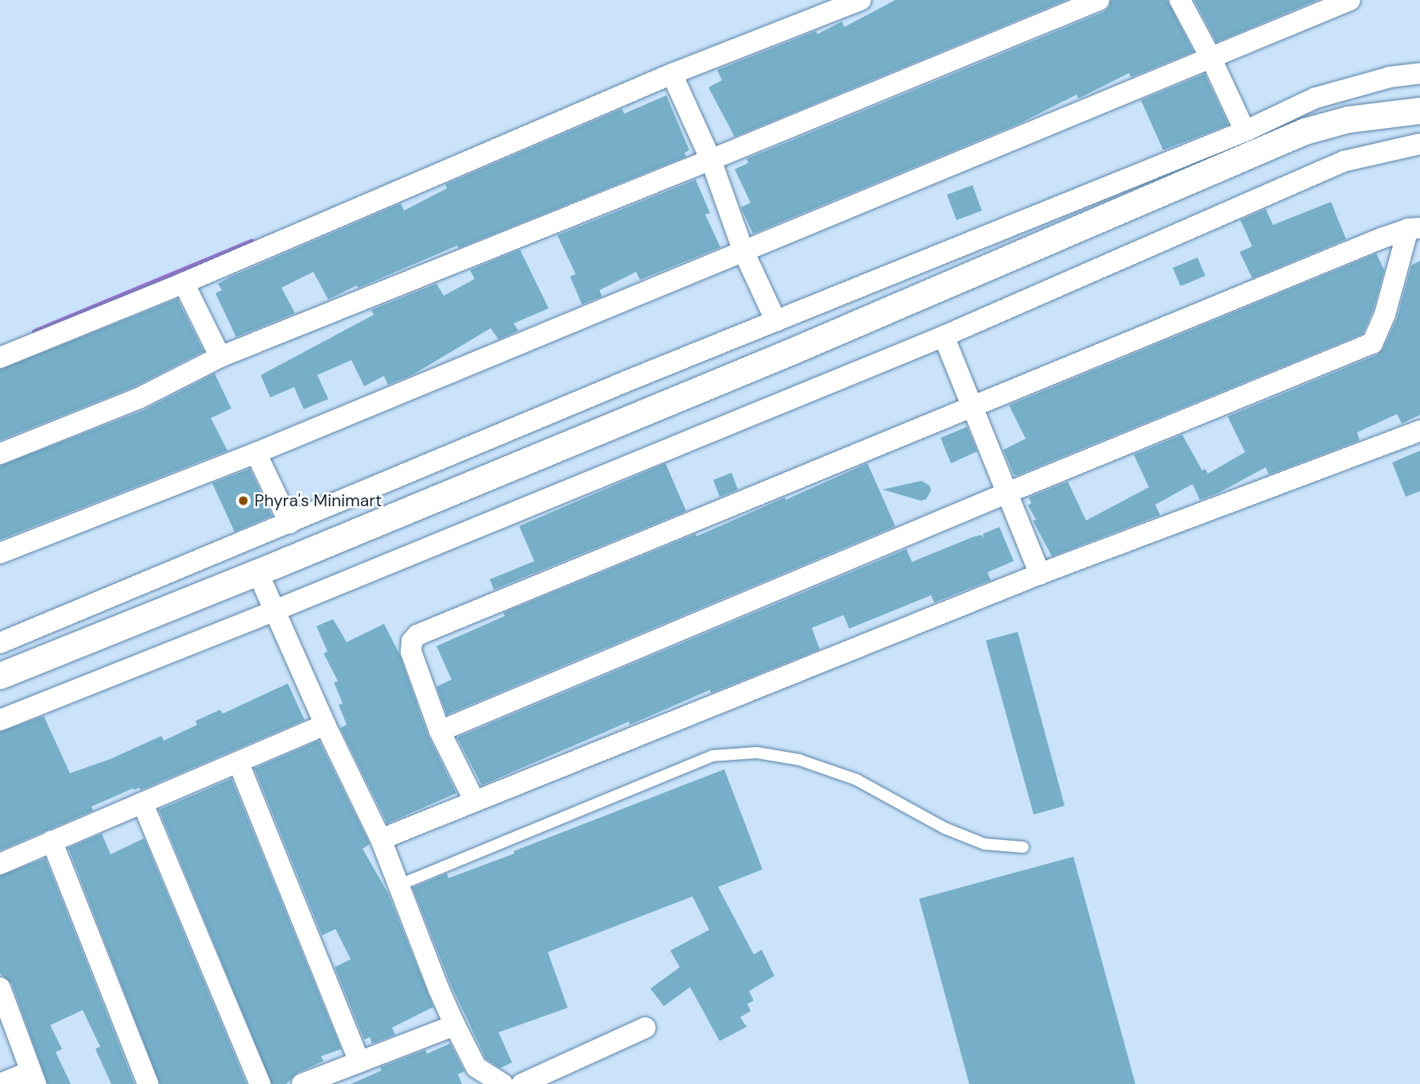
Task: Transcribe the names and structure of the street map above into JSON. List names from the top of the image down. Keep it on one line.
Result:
{"places":["Phyra's Minimart"]}
